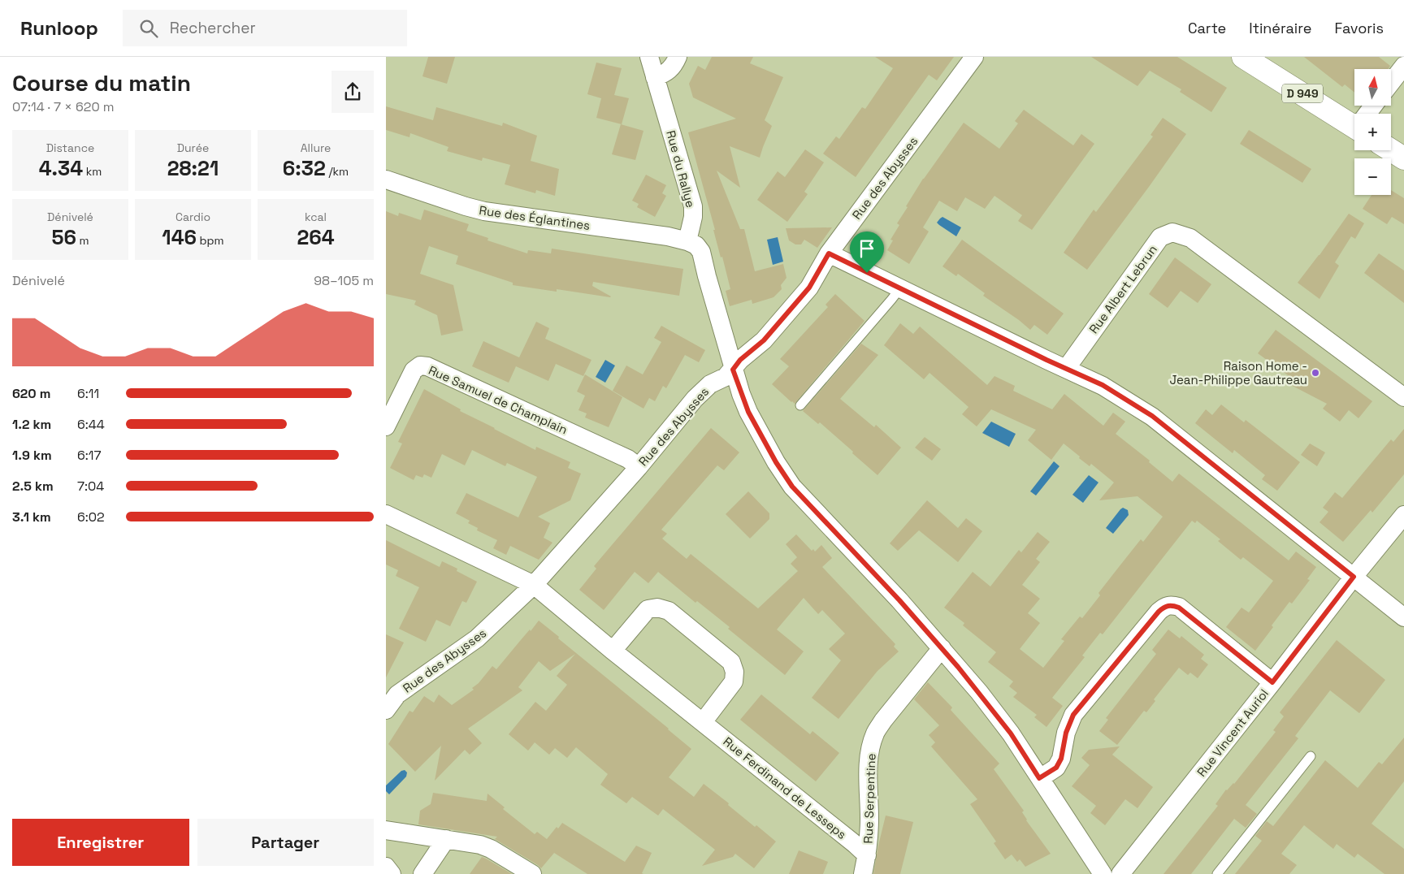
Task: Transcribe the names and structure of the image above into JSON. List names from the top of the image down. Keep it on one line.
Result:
{"streets":{"main road":["D 949"],"street":["Rue du Rallye","Rue des Abysses","Rue des Églantines","Rue Albert Lebrun","Rue Samuel de Champlain","Rue Vincent Auriol","Rue Ferdinand de Lesseps","Rue Serpentine"]},"crossings":[["Rue du Rallye","Rue des Églantines"],["Rue des Abysses","Rue Samuel de Champlain"],["Rue des Abysses","Rue Ferdinand de Lesseps"],["Rue Ferdinand de Lesseps","Rue Serpentine"]],"places":["Raison Home - Jean-Philippe Gautreau"],"north":"top","page":{"header":"Runloop","search":"Rechercher","nav":["Carte","Itinéraire","Favoris"],"heading":["Course du matin","07:14 · 7 × 620 m"],"map_buttons":["+","−"],"stats":[["Distance","4.34 km"],["Durée","28:21"],["Allure","6:32 /km"],["Dénivelé","56 m"],["Cardio","146 bpm"],["kcal","264"]],"chart":["Dénivelé","98–105 m"],"list":[{"name":"620 m","note":"6:11"},{"name":"1.2 km","note":"6:44"},{"name":"1.9 km","note":"6:17"},{"name":"2.5 km","note":"7:04"},{"name":"3.1 km","note":"6:02"}],"buttons":["Enregistrer","Partager"]}}
